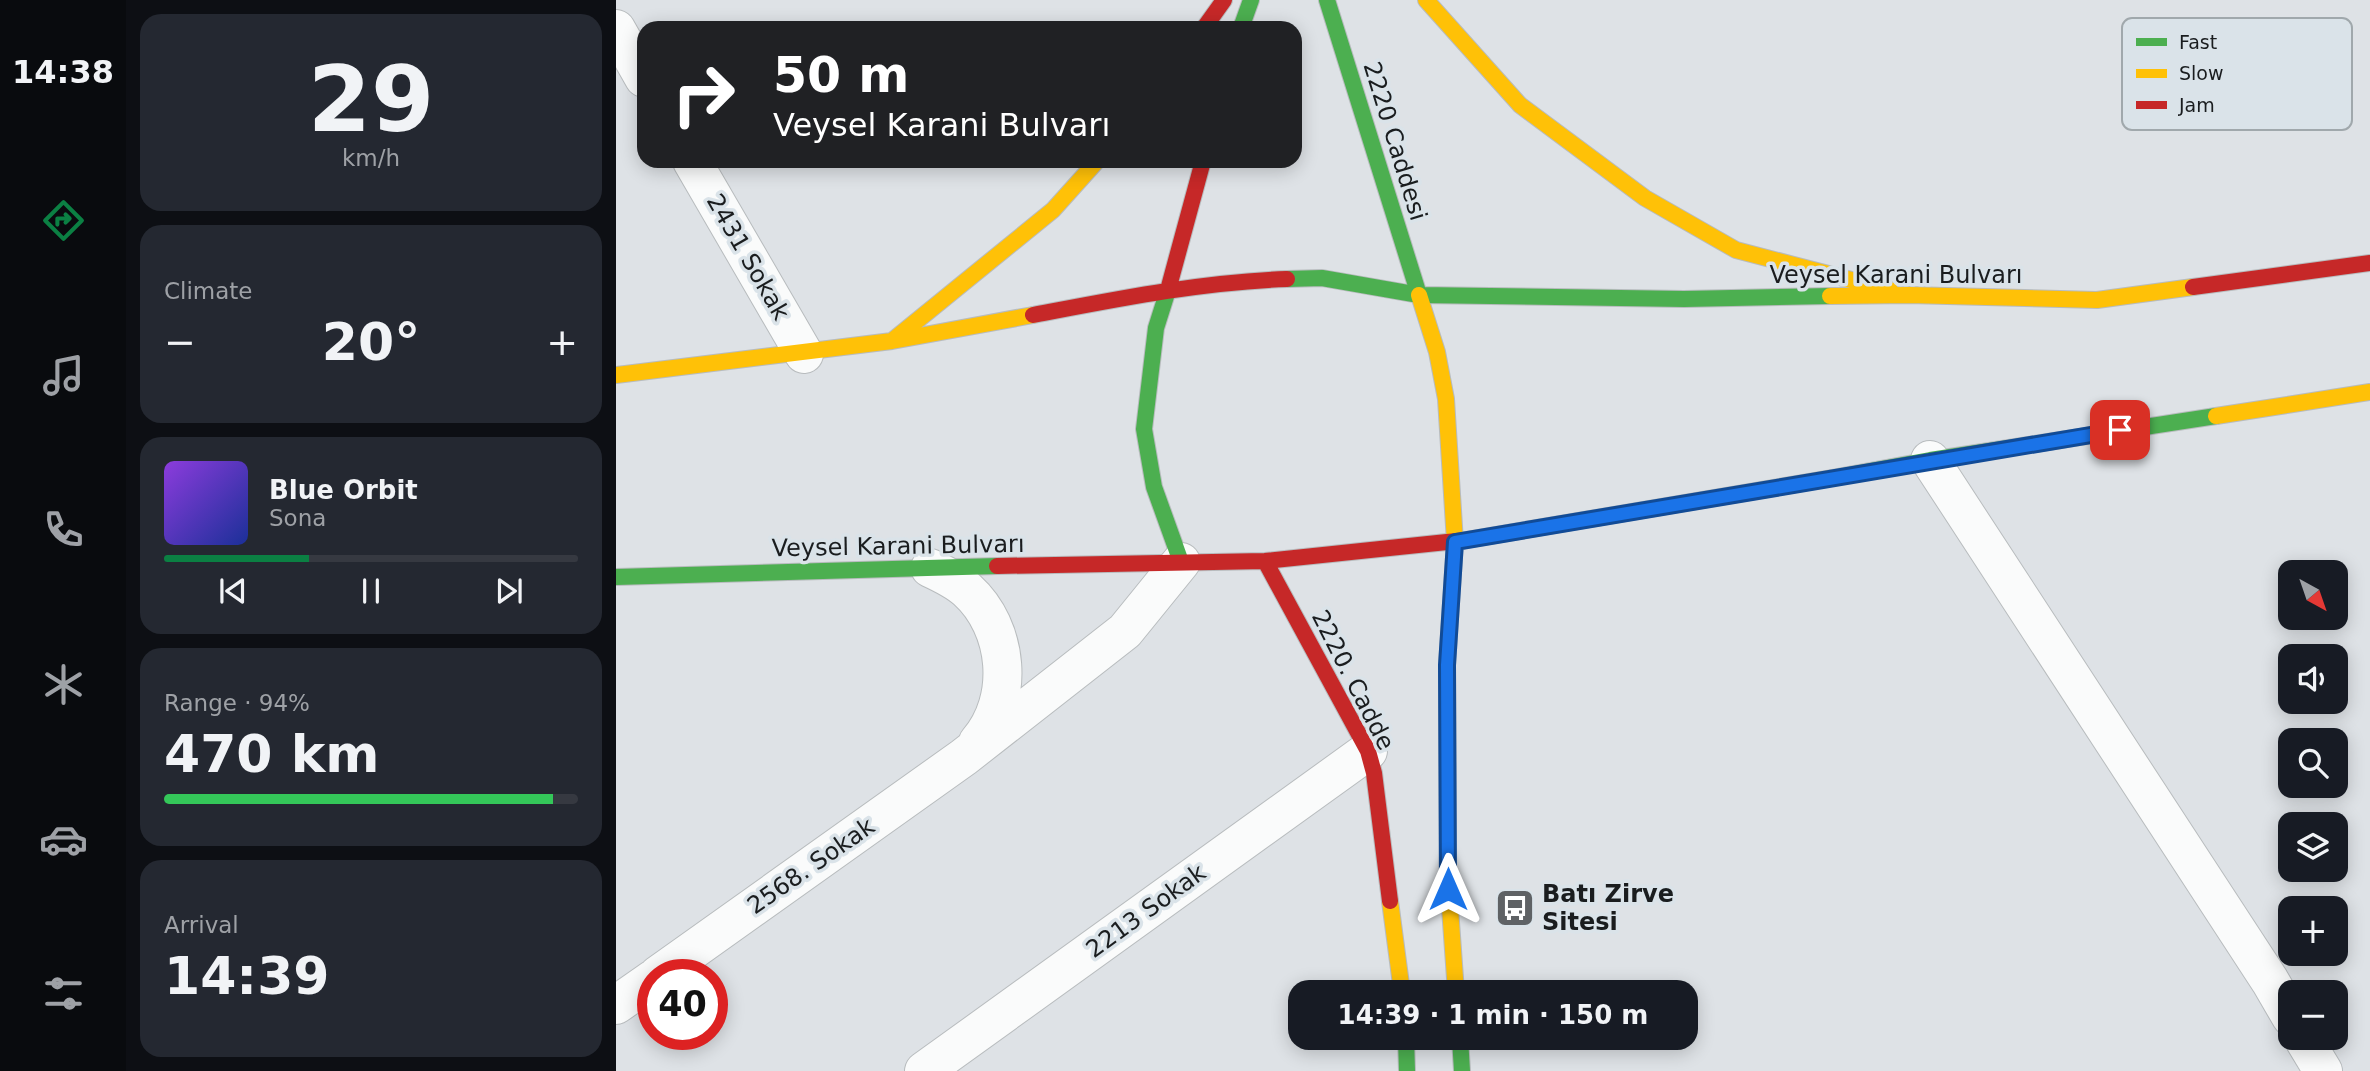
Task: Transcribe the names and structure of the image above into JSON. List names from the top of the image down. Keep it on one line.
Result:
{"streets":{"main road":["2220 Caddesi","Veysel Karani Bulvarı","2220. Cadde"],"street":["2431 Sokak","2568. Sokak","2213 Sokak"]},"crossings":[["2220 Caddesi","Veysel Karani Bulvarı"],["2431 Sokak","Veysel Karani Bulvarı"],["Veysel Karani Bulvarı","2220. Cadde"],["Veysel Karani Bulvarı","2568. Sokak"],["2220. Cadde","2213 Sokak"]],"places":{"bus stop":["Batı Zirve Sitesi"]},"legend":["Fast","Slow","Jam"],"north":"bottom right","page":{"tabs":"14:38","tile":[["29","km/h"],"Climate",["Range · 94%","470 km"],["Arrival","14:39"]],"turn":["50 m","Veysel Karani Bulvarı"],"heat":["−","20°","+"],"song":["Blue Orbit","Sona"],"map_buttons":["+","−"],"limit":"40","trip":"14:39 · 1 min · 150 m"}}
